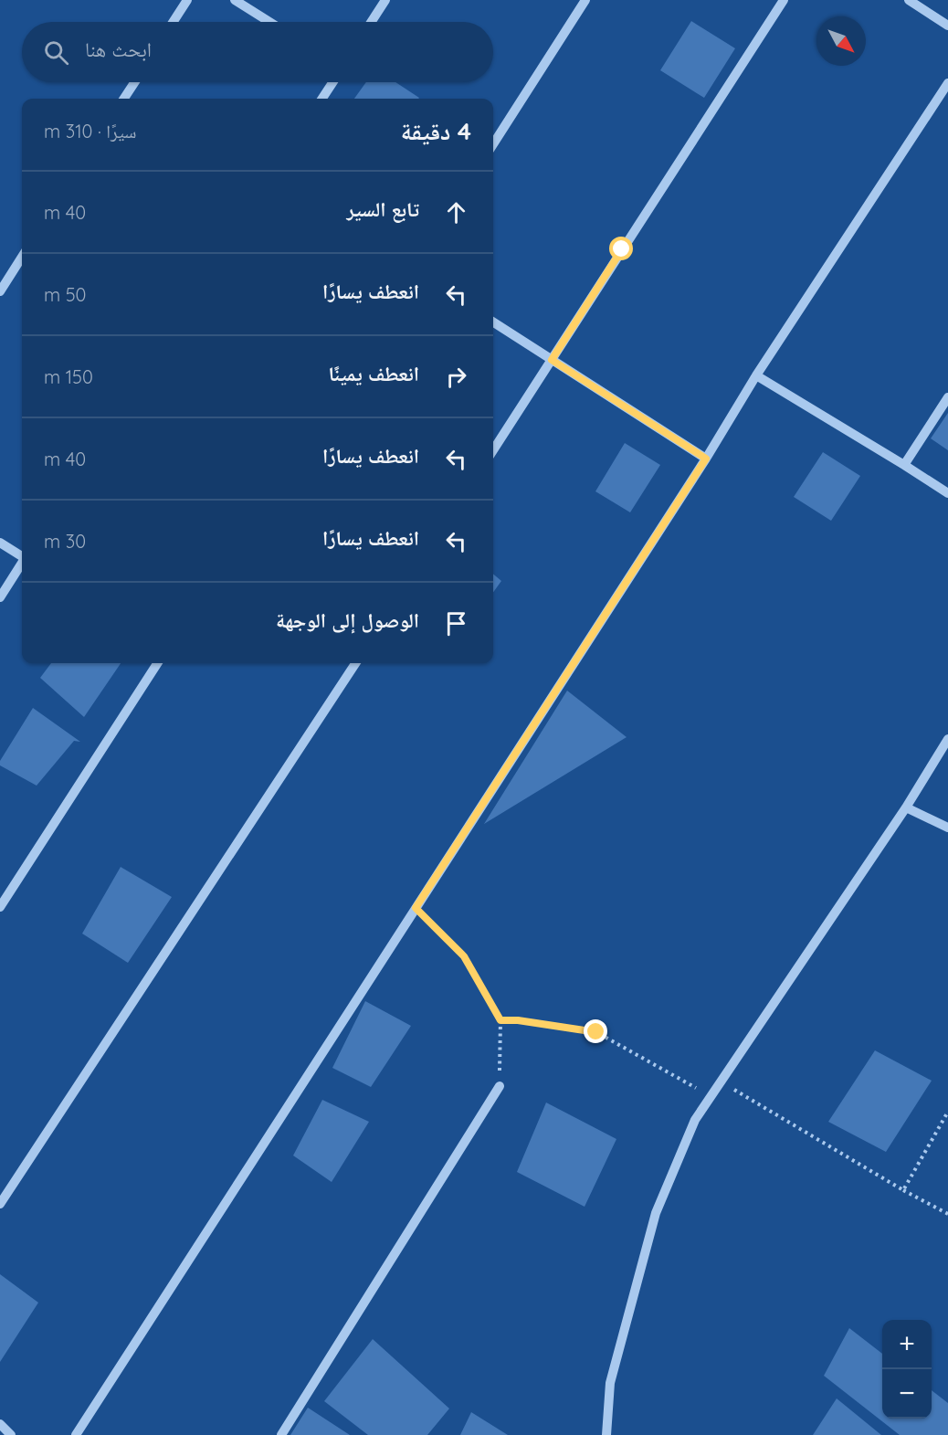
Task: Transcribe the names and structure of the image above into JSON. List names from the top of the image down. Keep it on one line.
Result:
{"north":"bottom right","page":{"search":"ابحث هنا","heading":["4 دقيقة","سيرًا · 310 m"],"list":[["تابع السير","40 m"],["انعطف يسارًا","50 m"],["انعطف يمينًا","150 m"],["انعطف يسارًا","40 m"],["انعطف يسارًا","30 m"],"الوصول إلى الوجهة"],"map_buttons":["+","−"]}}
